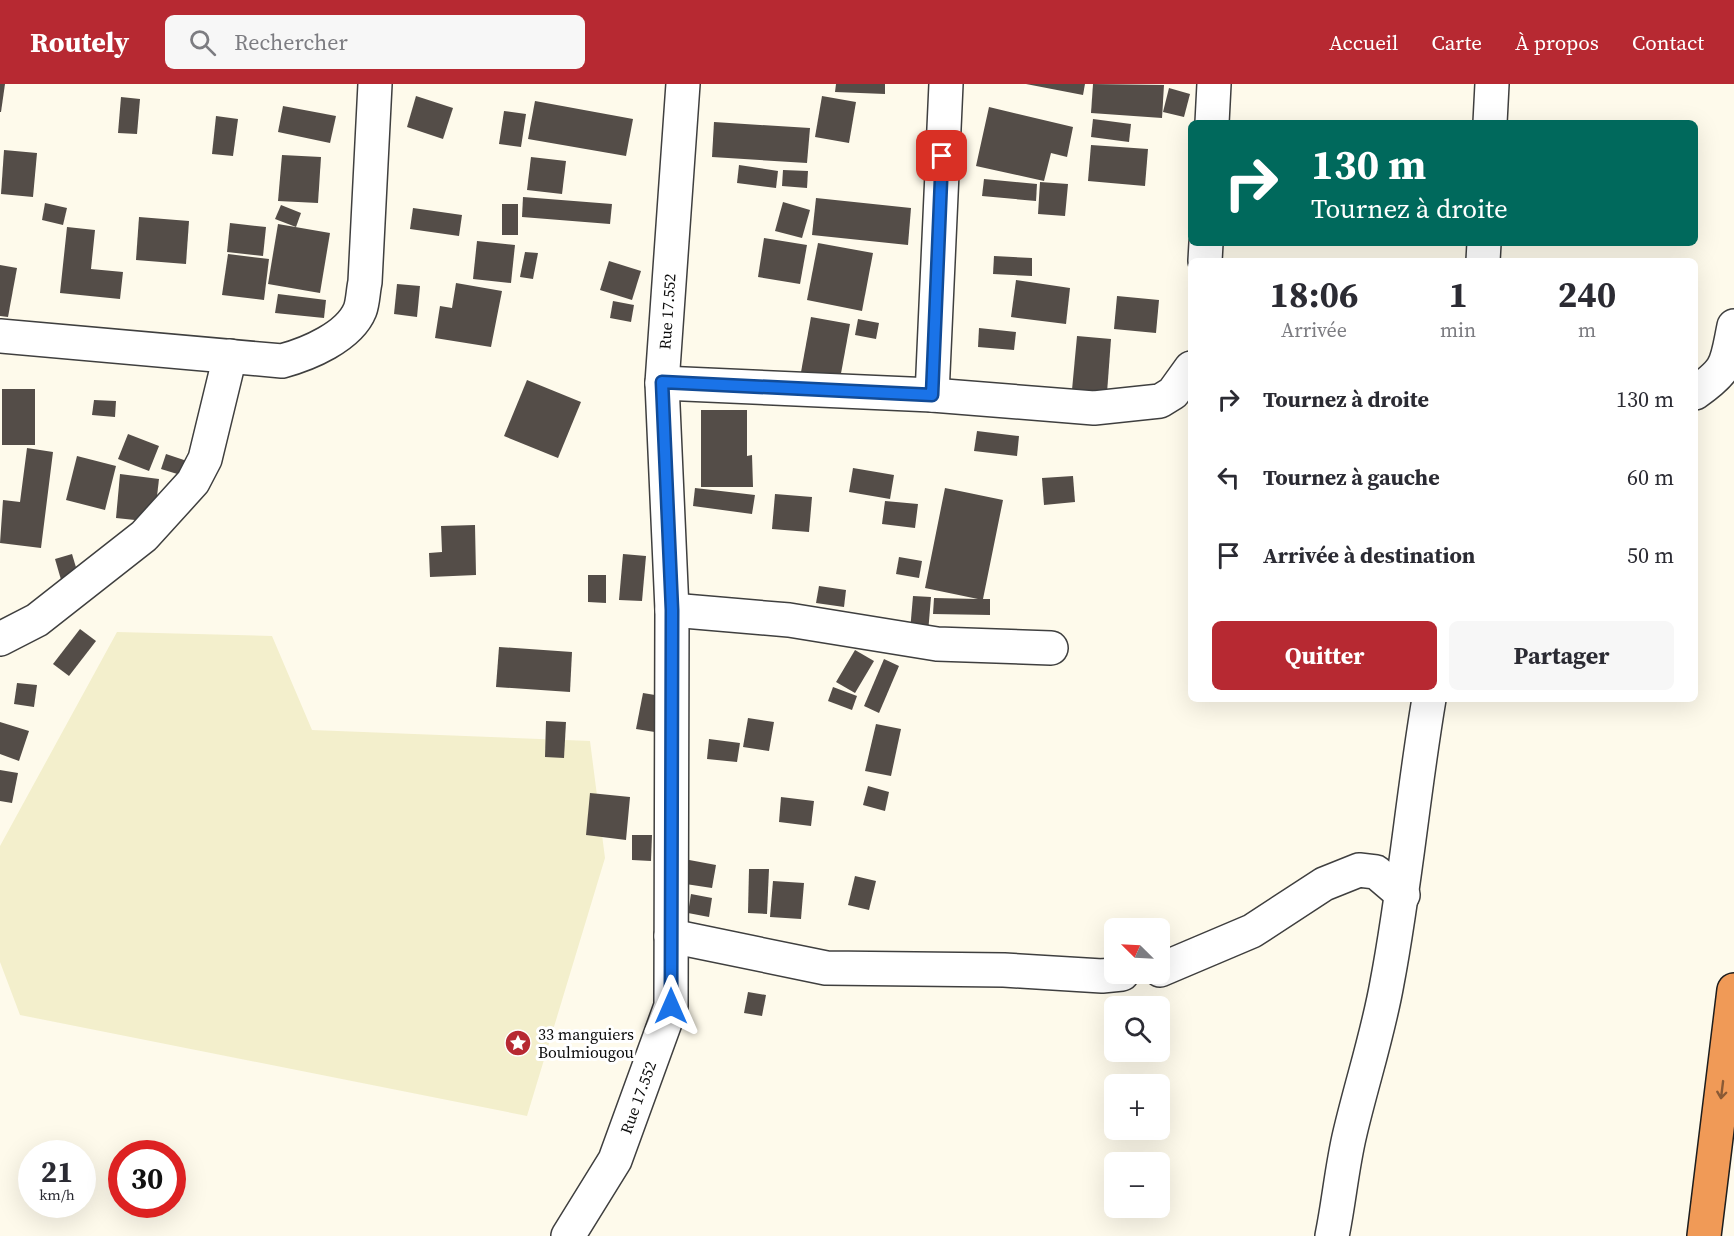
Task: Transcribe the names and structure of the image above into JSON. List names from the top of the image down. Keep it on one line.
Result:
{"streets":{"street":["Rue 17.552"]},"places":{"place":["33 manguiers Boulmiougou"]},"north":"top left","page":{"header":"Routely","search":"Rechercher","nav":["Accueil","Carte","À propos","Contact"],"turn":["130 m","Tournez à droite"],"eta":["18:06","Arrivée","1","min","240","m"],"list":[{"name":"Tournez à droite","value":"130 m"},{"name":"Tournez à gauche","value":"60 m"},{"name":"Arrivée à destination","value":"50 m"}],"buttons":["Quitter","Partager"],"map_buttons":["+","−"],"speed":"21 km/h","limit":"30"}}
